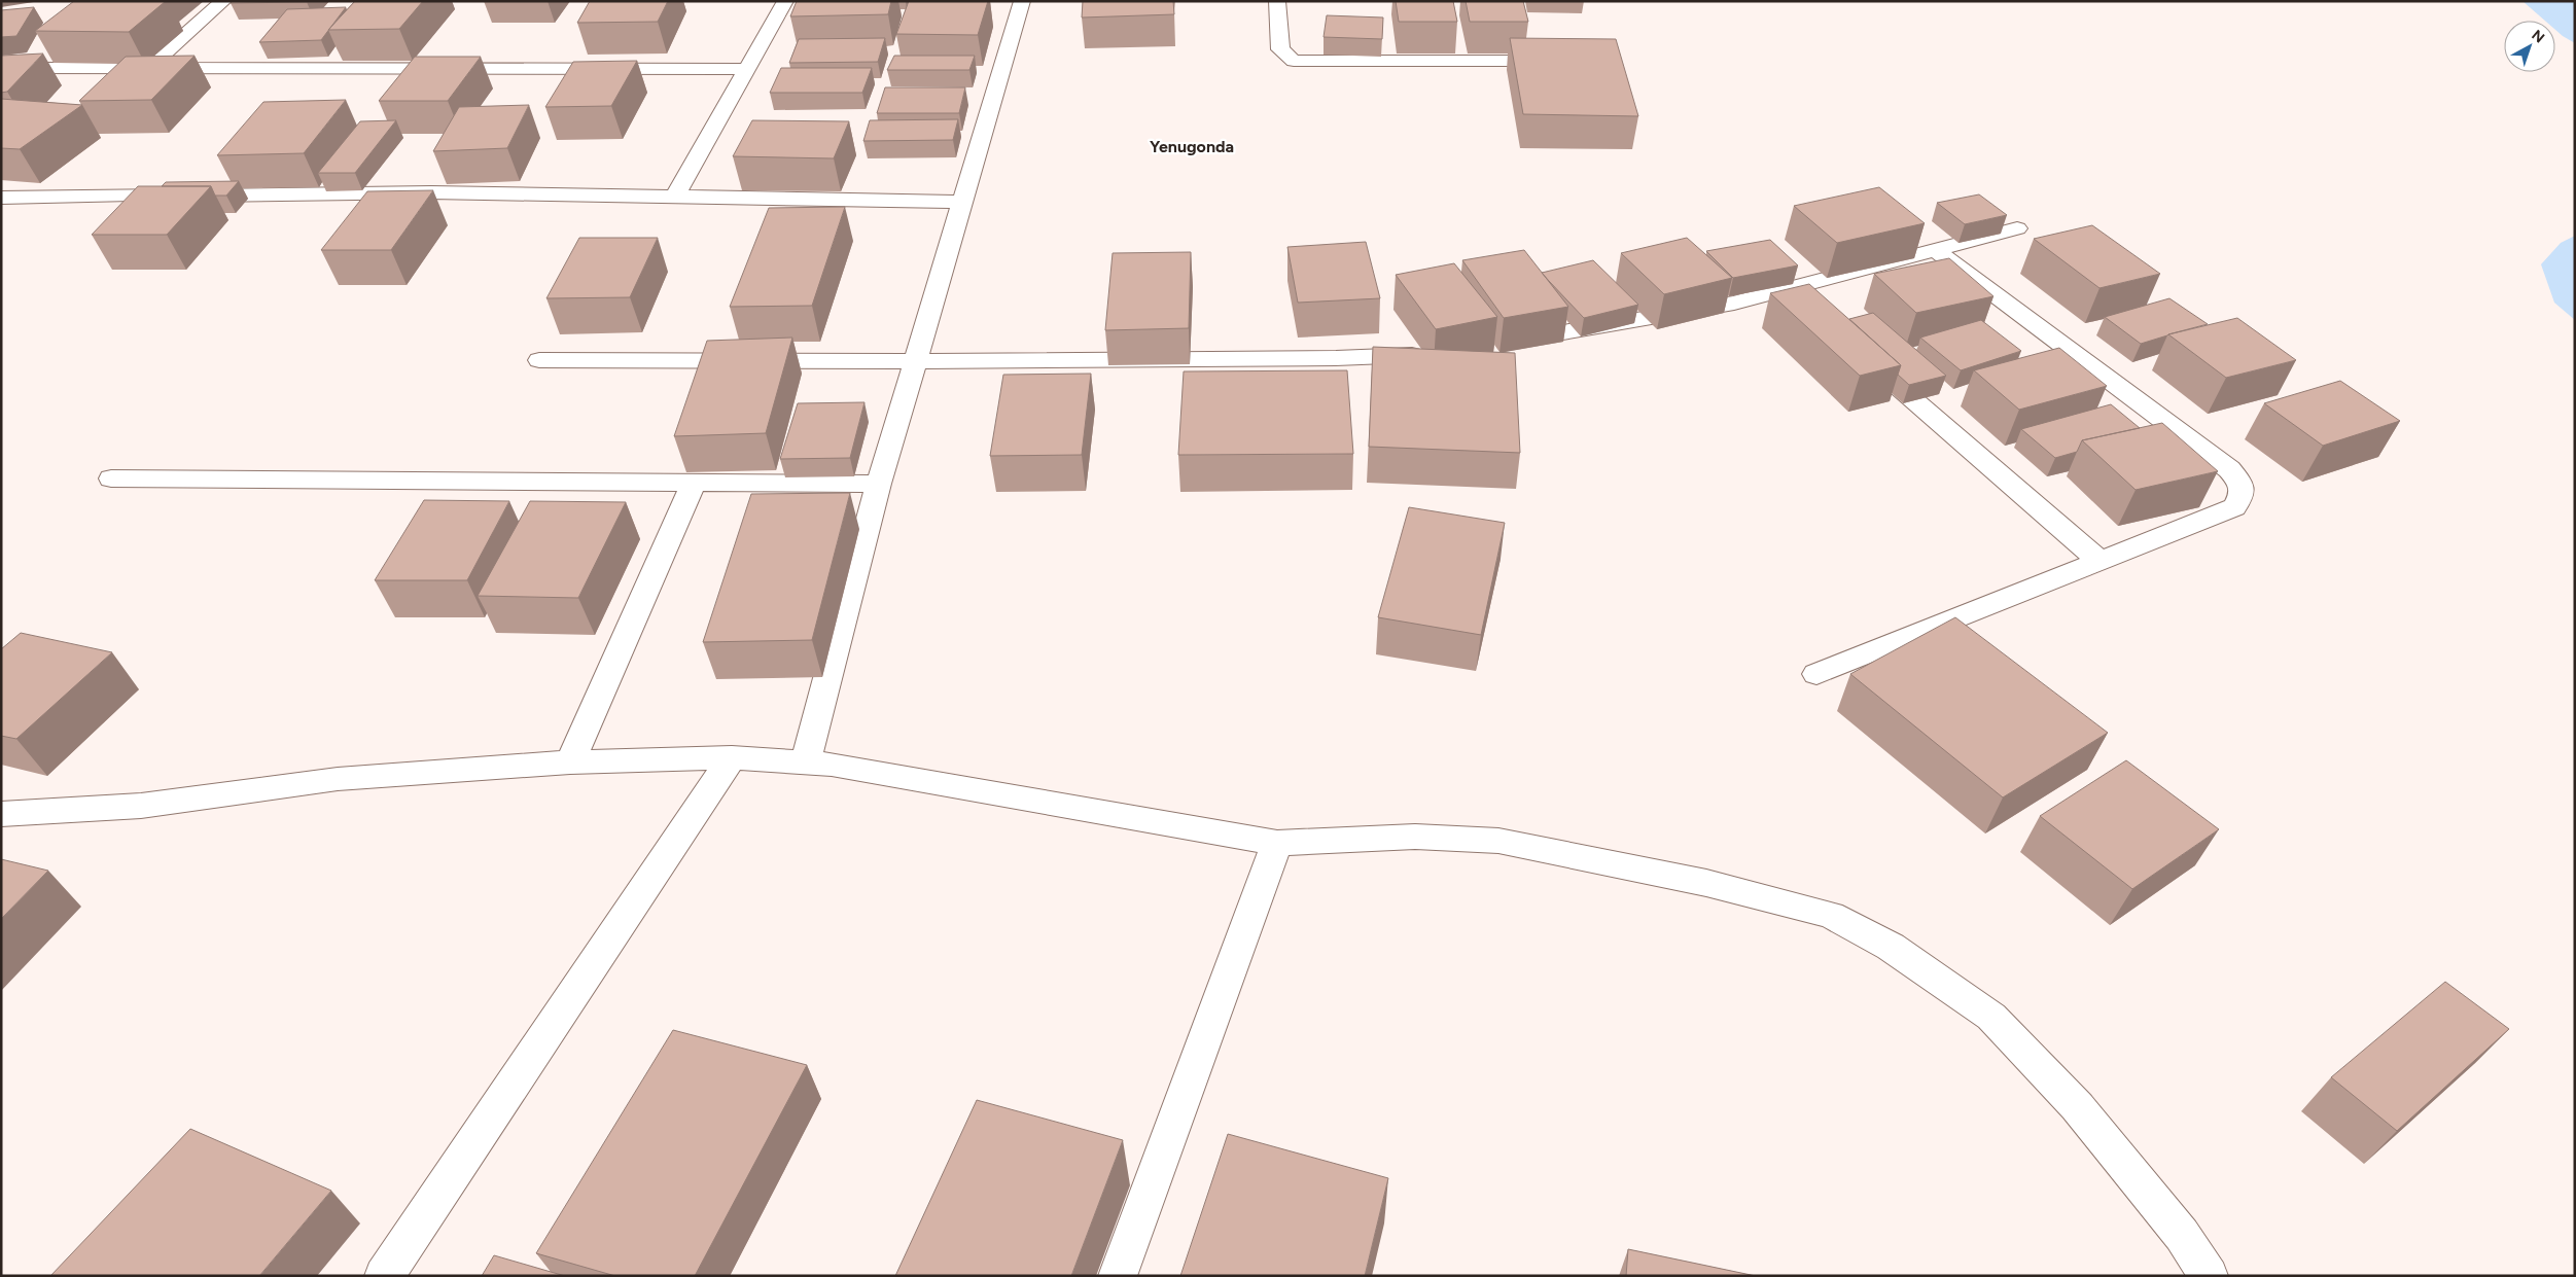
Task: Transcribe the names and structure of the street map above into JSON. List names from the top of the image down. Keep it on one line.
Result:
{"districts":["Yenugonda"],"north":"top right"}
